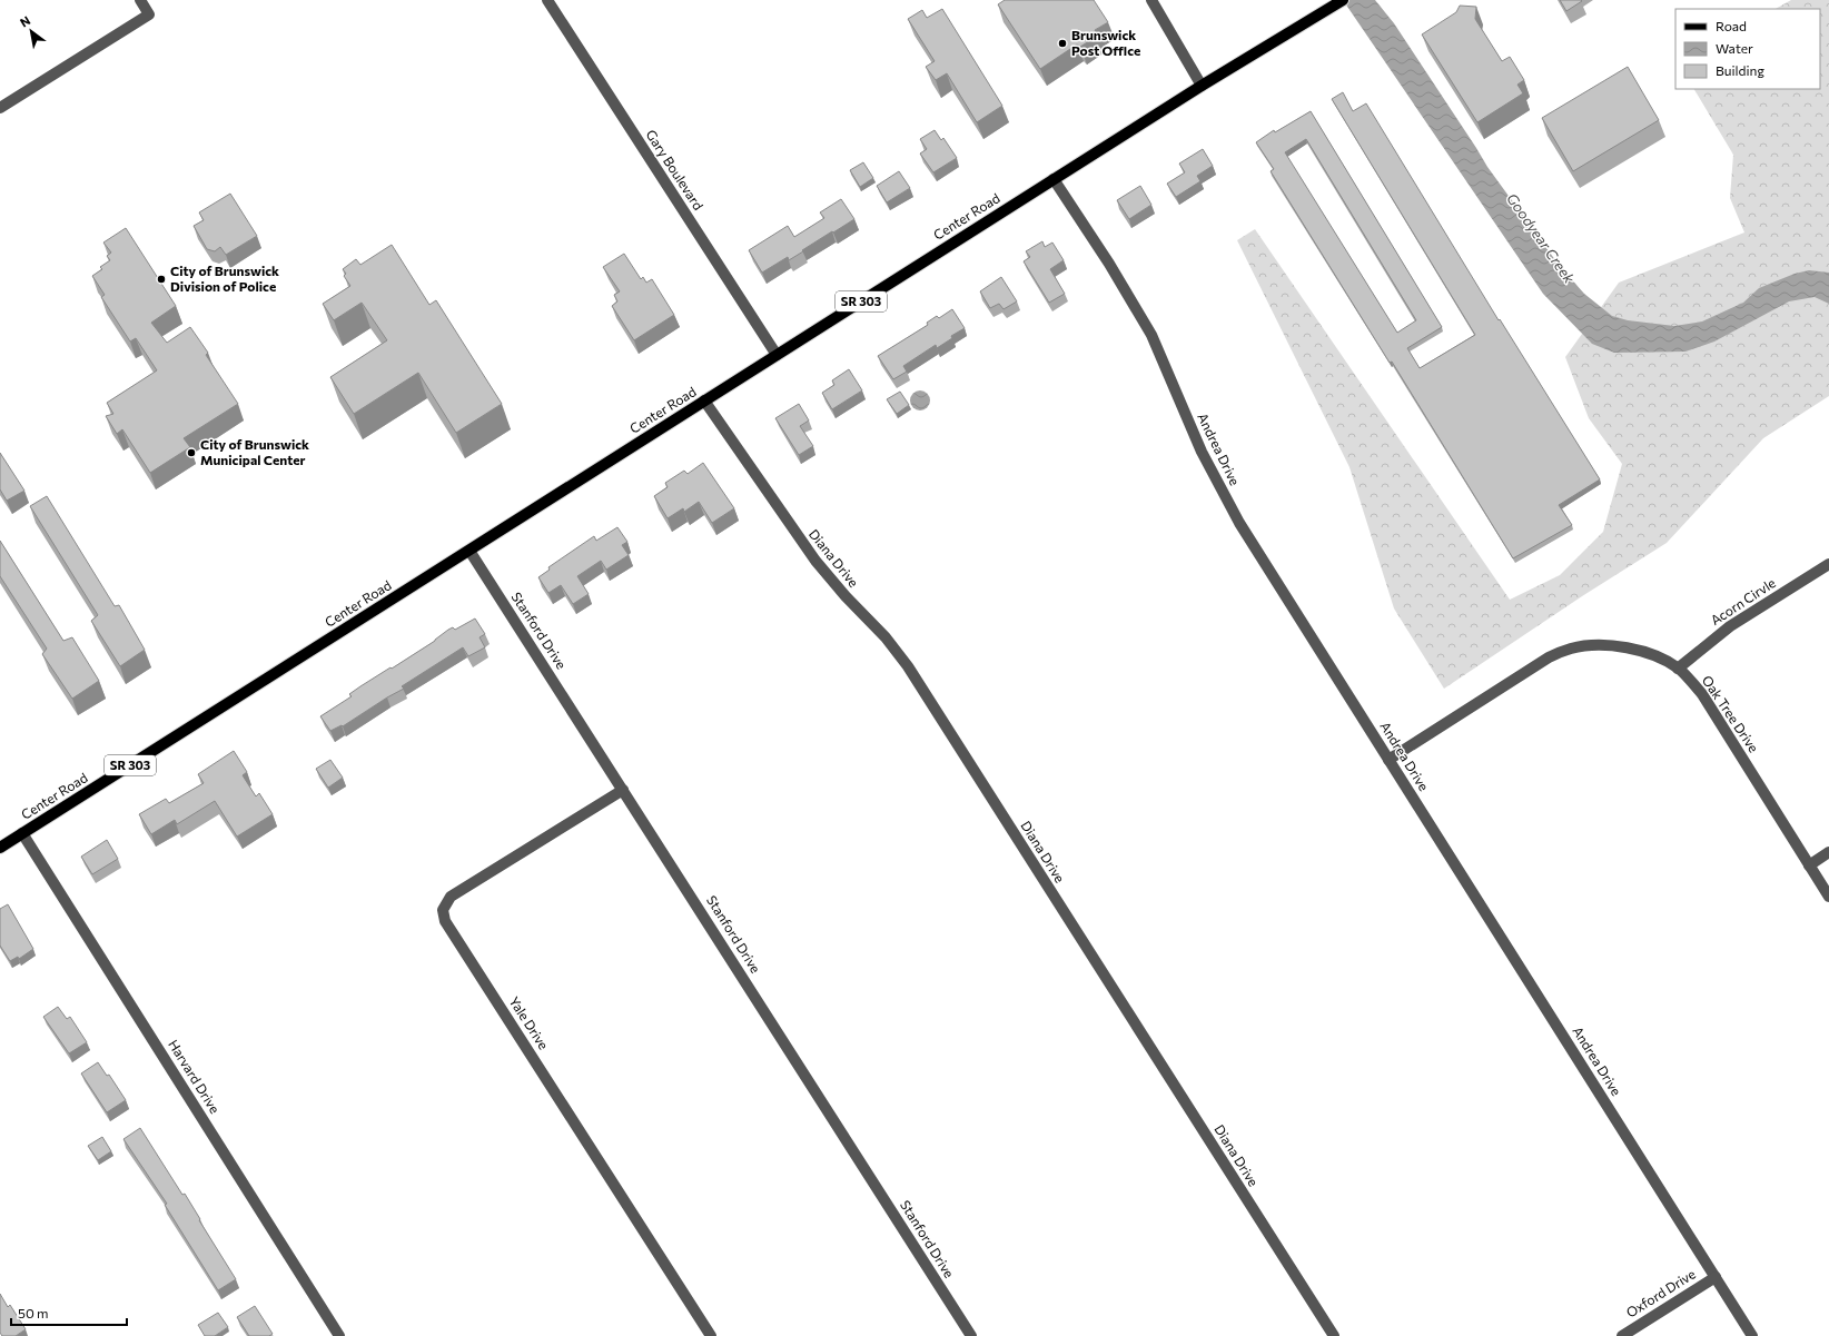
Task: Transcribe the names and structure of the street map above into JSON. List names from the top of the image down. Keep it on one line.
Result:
{"streets":{"main road":["Center Road","SR 303"],"street":["Gary Boulevard","Andrea Drive","Diana Drive","Acorn Cirvle","Stanford Drive","Oak Tree Drive","Yale Drive","Harvard Drive","Oxford Drive"]},"crossings":[["Gary Boulevard","Center Road"],["Center Road","Andrea Drive"],["Center Road","Diana Drive"],["Center Road","Stanford Drive"],["Center Road","Harvard Drive"],["Andrea Drive","Oak Tree Drive"],["Andrea Drive","Oxford Drive"],["Acorn Cirvle","Oak Tree Drive"],["Stanford Drive","Yale Drive"]],"water":["Goodyear Creek"],"places":["Brunswick Post Office","City of Brunswick Division of Police","City of Brunswick Municipal Center"],"legend":["Road","Water","Building"],"scale_bar":"50 m","north":"top left"}
